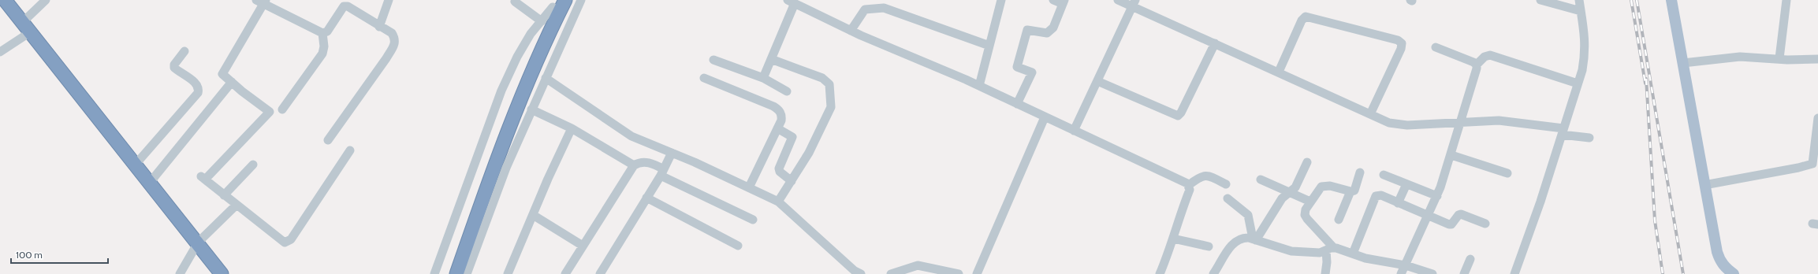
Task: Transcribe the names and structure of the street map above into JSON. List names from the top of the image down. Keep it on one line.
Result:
{"scale_bar":"100 m"}
